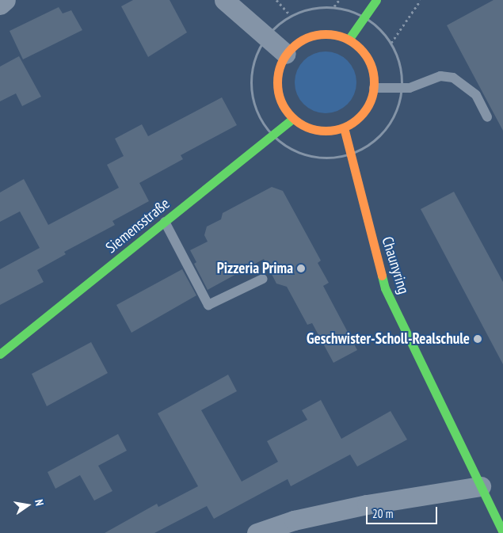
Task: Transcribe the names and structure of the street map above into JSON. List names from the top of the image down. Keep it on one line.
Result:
{"streets":{"street":["Siemensstraße","Chaunyring"]},"crossings":[["Siemensstraße","Chaunyring"]],"places":["Pizzeria Prima","Geschwister-Scholl-Realschule"],"scale_bar":"20 m","north":"right"}
